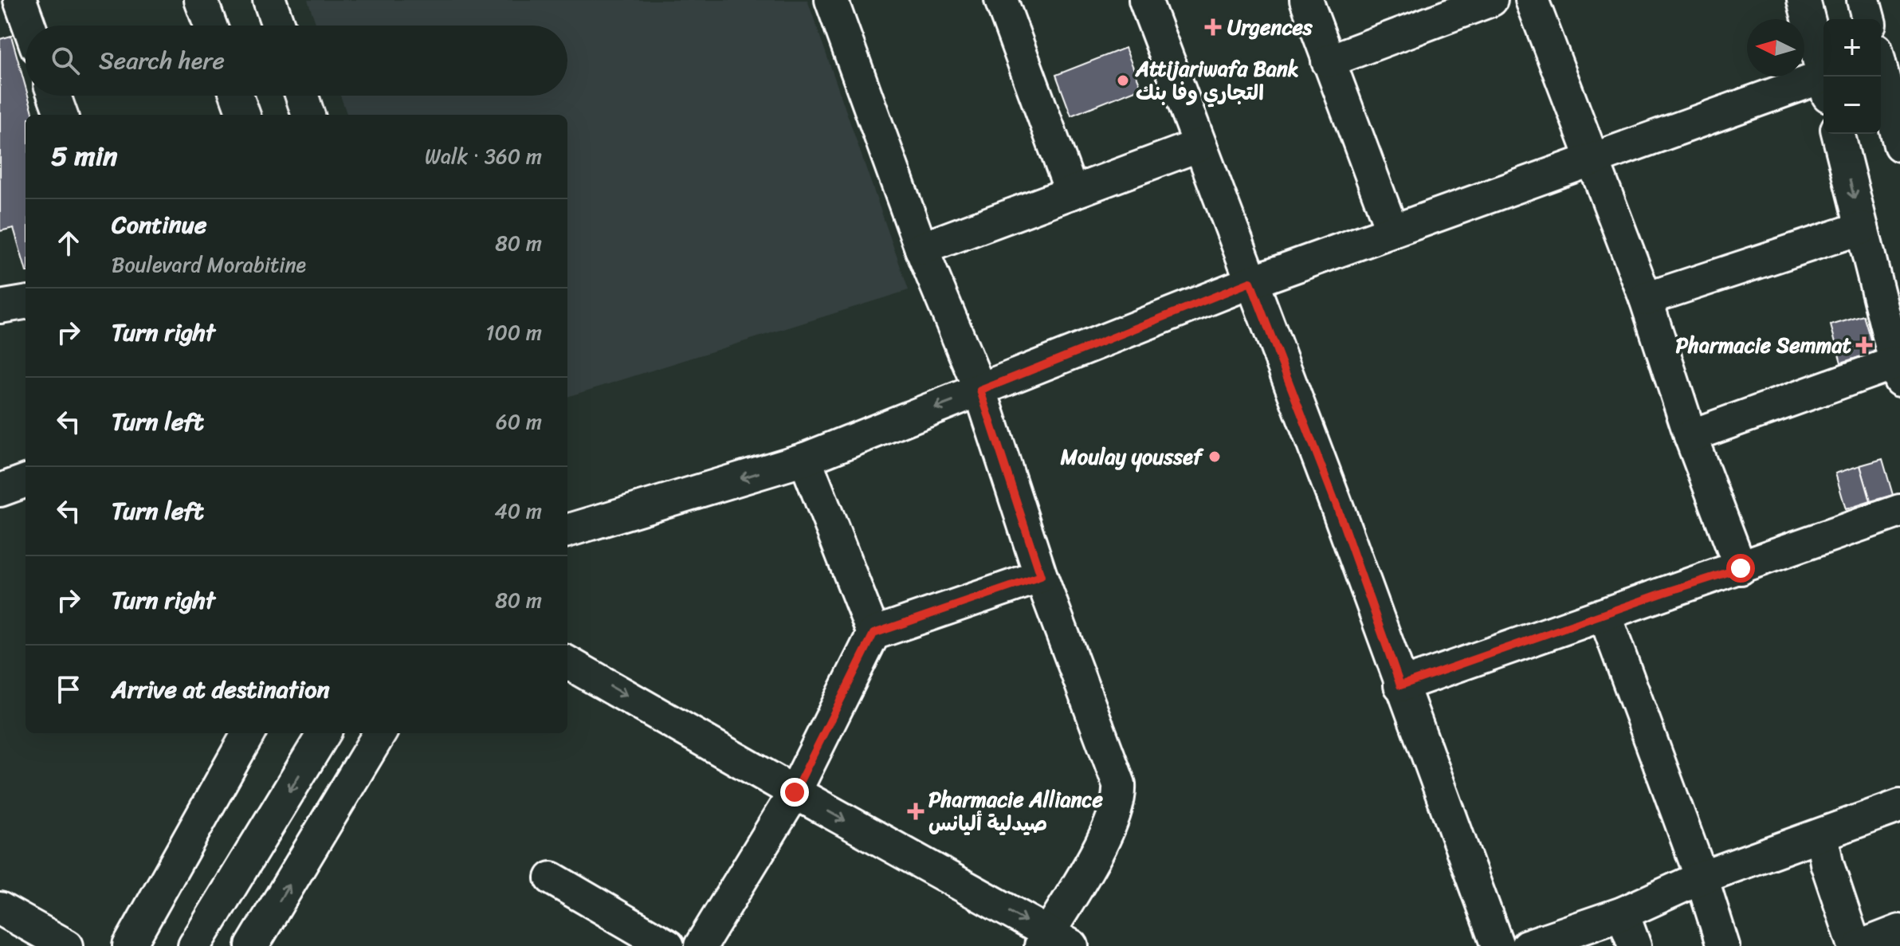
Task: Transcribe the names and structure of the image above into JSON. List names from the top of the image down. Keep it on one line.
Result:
{"places":{"health":["Urgences","Pharmacie Semmat","Pharmacie Alliance صيدلية أليانس"],"other":["Attijariwafa Bank التجاري وفا بنك","Moulay youssef"]},"north":"left","page":{"map_buttons":["+","−"],"search":"Search here","heading":["5 min","Walk · 360 m"],"list":[["Continue","Boulevard Morabitine","80 m"],["Turn right","100 m"],["Turn left","60 m"],["Turn left","40 m"],["Turn right","80 m"],"Arrive at destination"]}}
